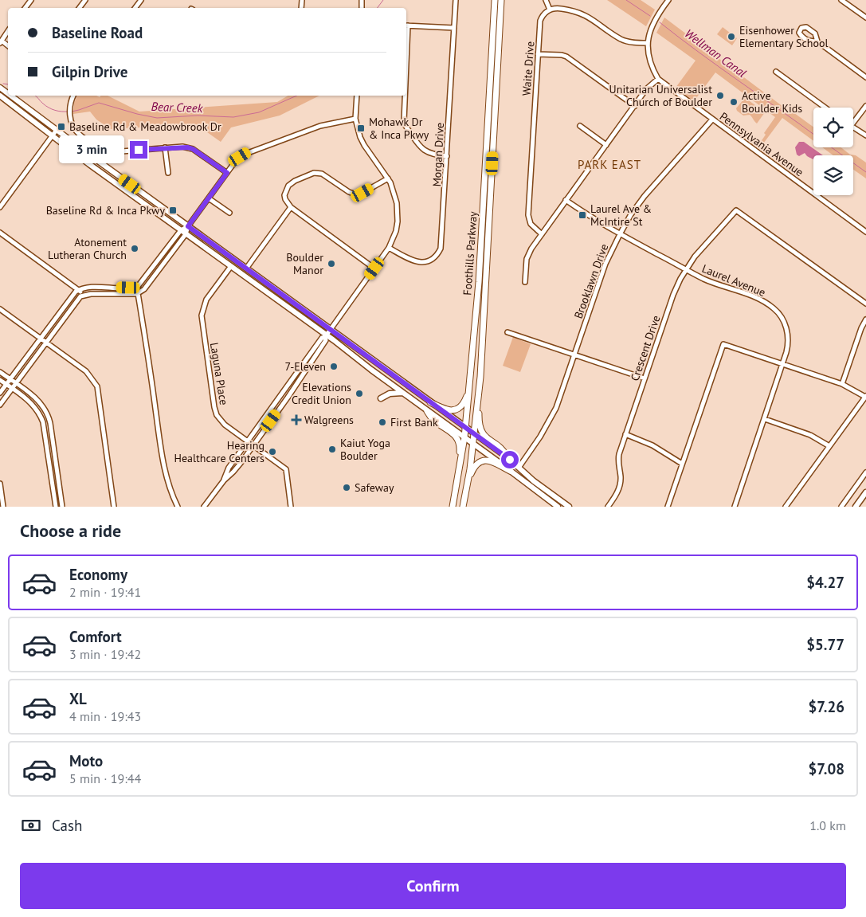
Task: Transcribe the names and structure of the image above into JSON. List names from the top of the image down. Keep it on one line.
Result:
{"streets":{"highway":["Foothills Parkway"],"street":["Waite Drive","Pennsylvania Avenue","Morgan Drive","Laurel Avenue","Brooklawn Drive","Crescent Drive","Laguna Place"]},"crossings":[["Pennsylvania Avenue","Brooklawn Drive"],["Laurel Avenue","Brooklawn Drive"],["Laurel Avenue","Crescent Drive"]],"districts":["PARK EAST"],"water":["Wellman Canal","Bear Creek"],"places":{"other":["Eisenhower Elementary School","Unitarian Universalist Church of Boulder","Active Boulder Kids","Atonement Lutheran Church","Boulder Manor","7-Eleven","Elevations Credit Union","First Bank","Kaiut Yoga Boulder","Hearing Healthcare Centers","Safeway"],"transit":["Baseline Rd & Meadowbrook Dr","Mohawk Dr & Inca Pkwy","Baseline Rd & Inca Pkwy","Laurel Ave & McIntire St"],"health":["Walgreens"]},"page":{"banner":["Baseline Road","Gilpin Drive"],"bubble":"3 min","heading":"Choose a ride","list":[{"name":"Economy","note":"2 min · 19:41","value":"$4.27"},{"name":"Comfort","note":"3 min · 19:42","value":"$5.77"},{"name":"XL","note":"4 min · 19:43","value":"$7.26"},{"name":"Moto","note":"5 min · 19:44","value":"$7.08"}],"pay":["Cash","1.0 km"],"buttons":"Confirm"}}
